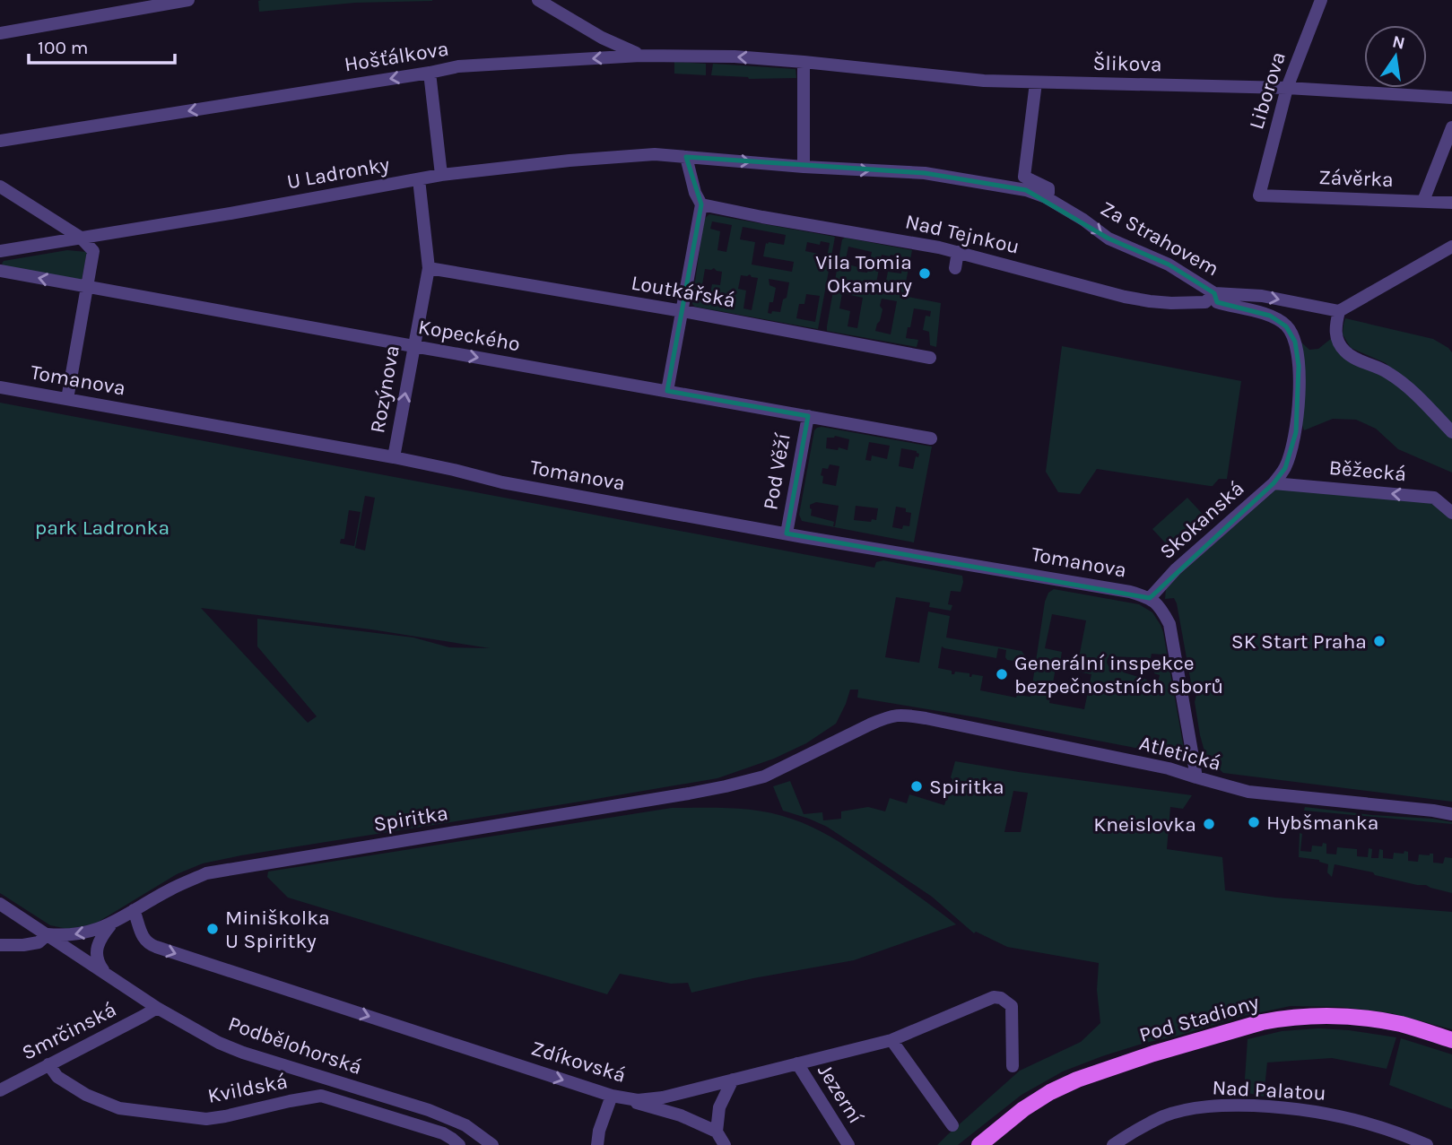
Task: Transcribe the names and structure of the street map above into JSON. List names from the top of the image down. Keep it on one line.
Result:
{"streets":{"main road":["Pod Stadiony"],"street":["Hošťálkova","Šlikova","Liborova","U Ladronky","Závěrka","Nad Tejnkou","Za Strahovem","Loutkářská","Kopeckého","Tomanova","Rozýnova","Běžecká","Pod Věží","Skokanská","Atletická","Spiritka","Smrčinská","Podbělohorská","Zdíkovská","Kvildská","Nad Palatou","Jezerní"]},"crossings":[["Hošťálkova","Šlikova"],["Šlikova","Liborova"],["Liborova","Závěrka"],["U Ladronky","Za Strahovem"],["U Ladronky","Rozýnova"],["Nad Tejnkou","Za Strahovem"],["Nad Tejnkou","Skokanská"],["Za Strahovem","Skokanská"],["Loutkářská","Rozýnova"],["Kopeckého","Rozýnova"],["Kopeckého","Pod Věží"],["Tomanova","Rozýnova"],["Tomanova","Pod Věží"],["Tomanova","Skokanská"],["Běžecká","Skokanská"],["Atletická","Spiritka"],["Spiritka","Podbělohorská"],["Spiritka","Zdíkovská"],["Smrčinská","Podbělohorská"],["Smrčinská","Kvildská"],["Zdíkovská","Jezerní"]],"one_way":["Hošťálkova","Za Strahovem","Rozýnova","Běžecká","Zdíkovská"],"parks":["park Ladronka"],"places":["Vila Tomia Okamury","SK Start Praha","Generální inspekce bezpečnostních sborů","Spiritka","Hybšmanka","Kneislovka","Miniškolka U Spiritky"],"scale_bar":"100 m","north":"top"}
